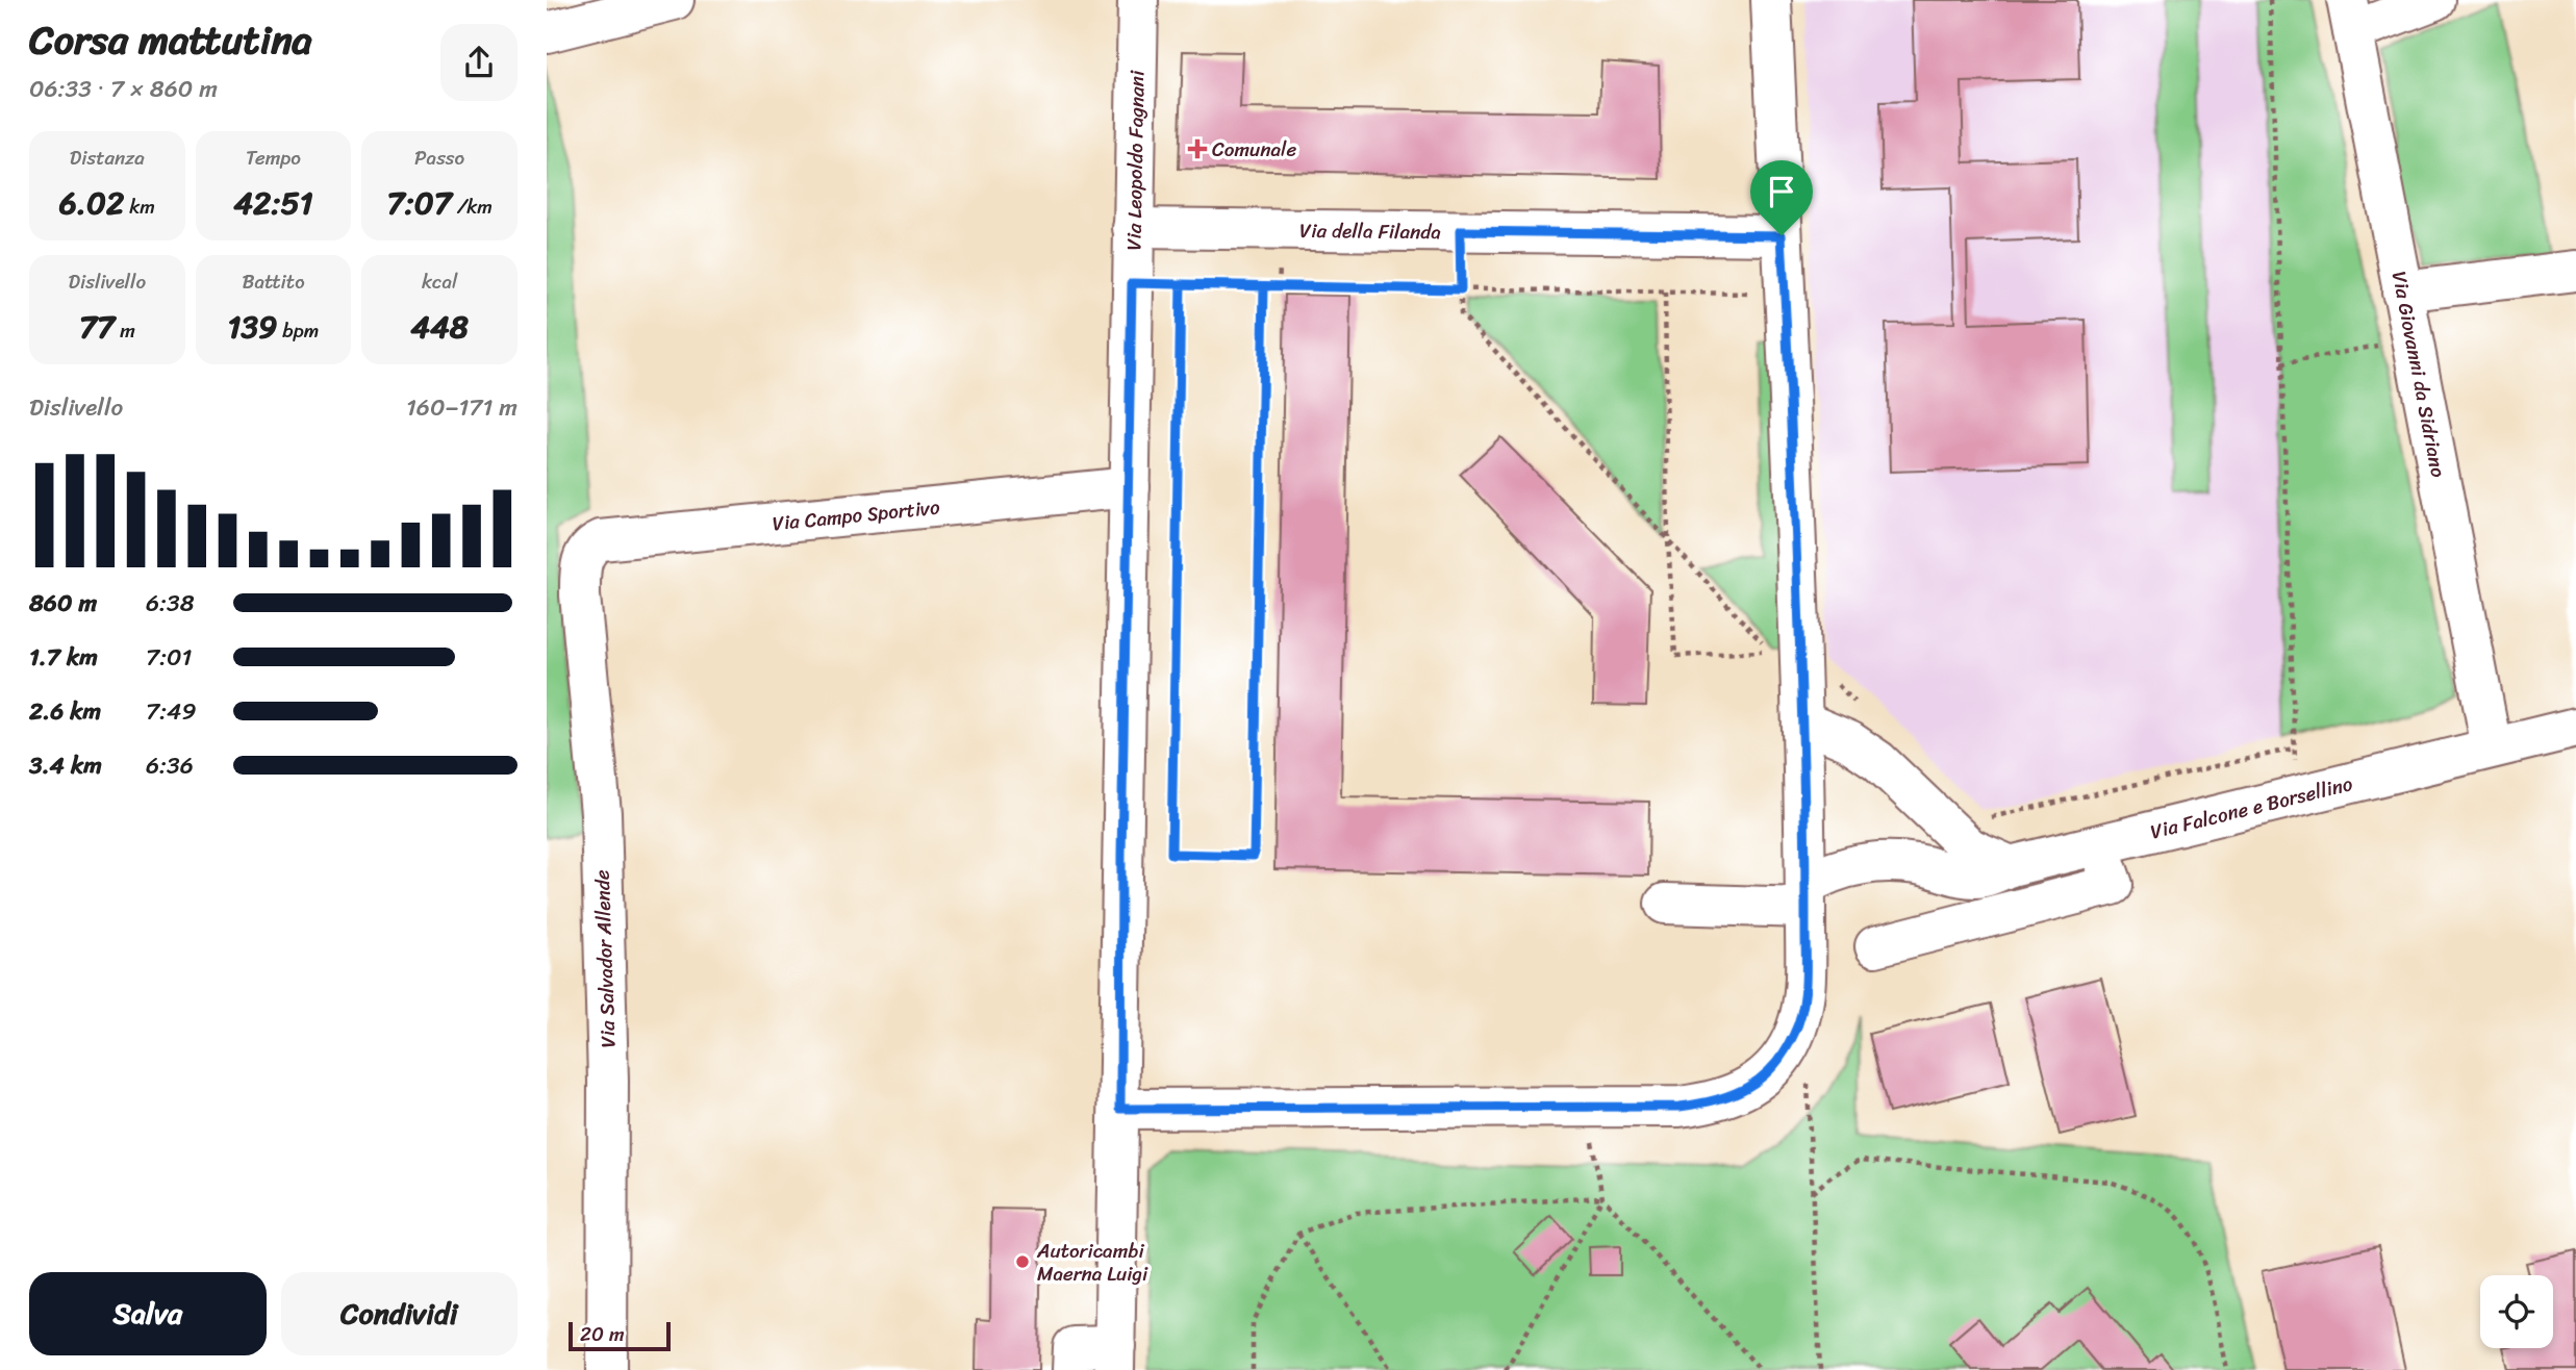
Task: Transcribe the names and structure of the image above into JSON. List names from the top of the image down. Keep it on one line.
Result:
{"streets":{"street":["Via Leopoldo Fagnani","Via della Filanda","Via Giovanni da Sidriano","Via Campo Sportivo","Via Falcone e Borsellino","Via Salvador Allende"]},"crossings":[["Via Leopoldo Fagnani","Via della Filanda"],["Via Leopoldo Fagnani","Via Campo Sportivo"],["Via Giovanni da Sidriano","Via Falcone e Borsellino"],["Via Campo Sportivo","Via Salvador Allende"]],"places":{"health":["Comunale"],"other":["Autoricambi Maerna Luigi"]},"scale_bar":"20 m","page":{"heading":["Corsa mattutina","06:33 · 7 × 860 m"],"stats":[["Distanza","6.02 km"],["Tempo","42:51"],["Passo","7:07 /km"],["Dislivello","77 m"],["Battito","139 bpm"],["kcal","448"]],"chart":["Dislivello","160–171 m"],"list":[{"name":"860 m","note":"6:38"},{"name":"1.7 km","note":"7:01"},{"name":"2.6 km","note":"7:49"},{"name":"3.4 km","note":"6:36"}],"buttons":["Salva","Condividi"],"scale":"20 m"}}
